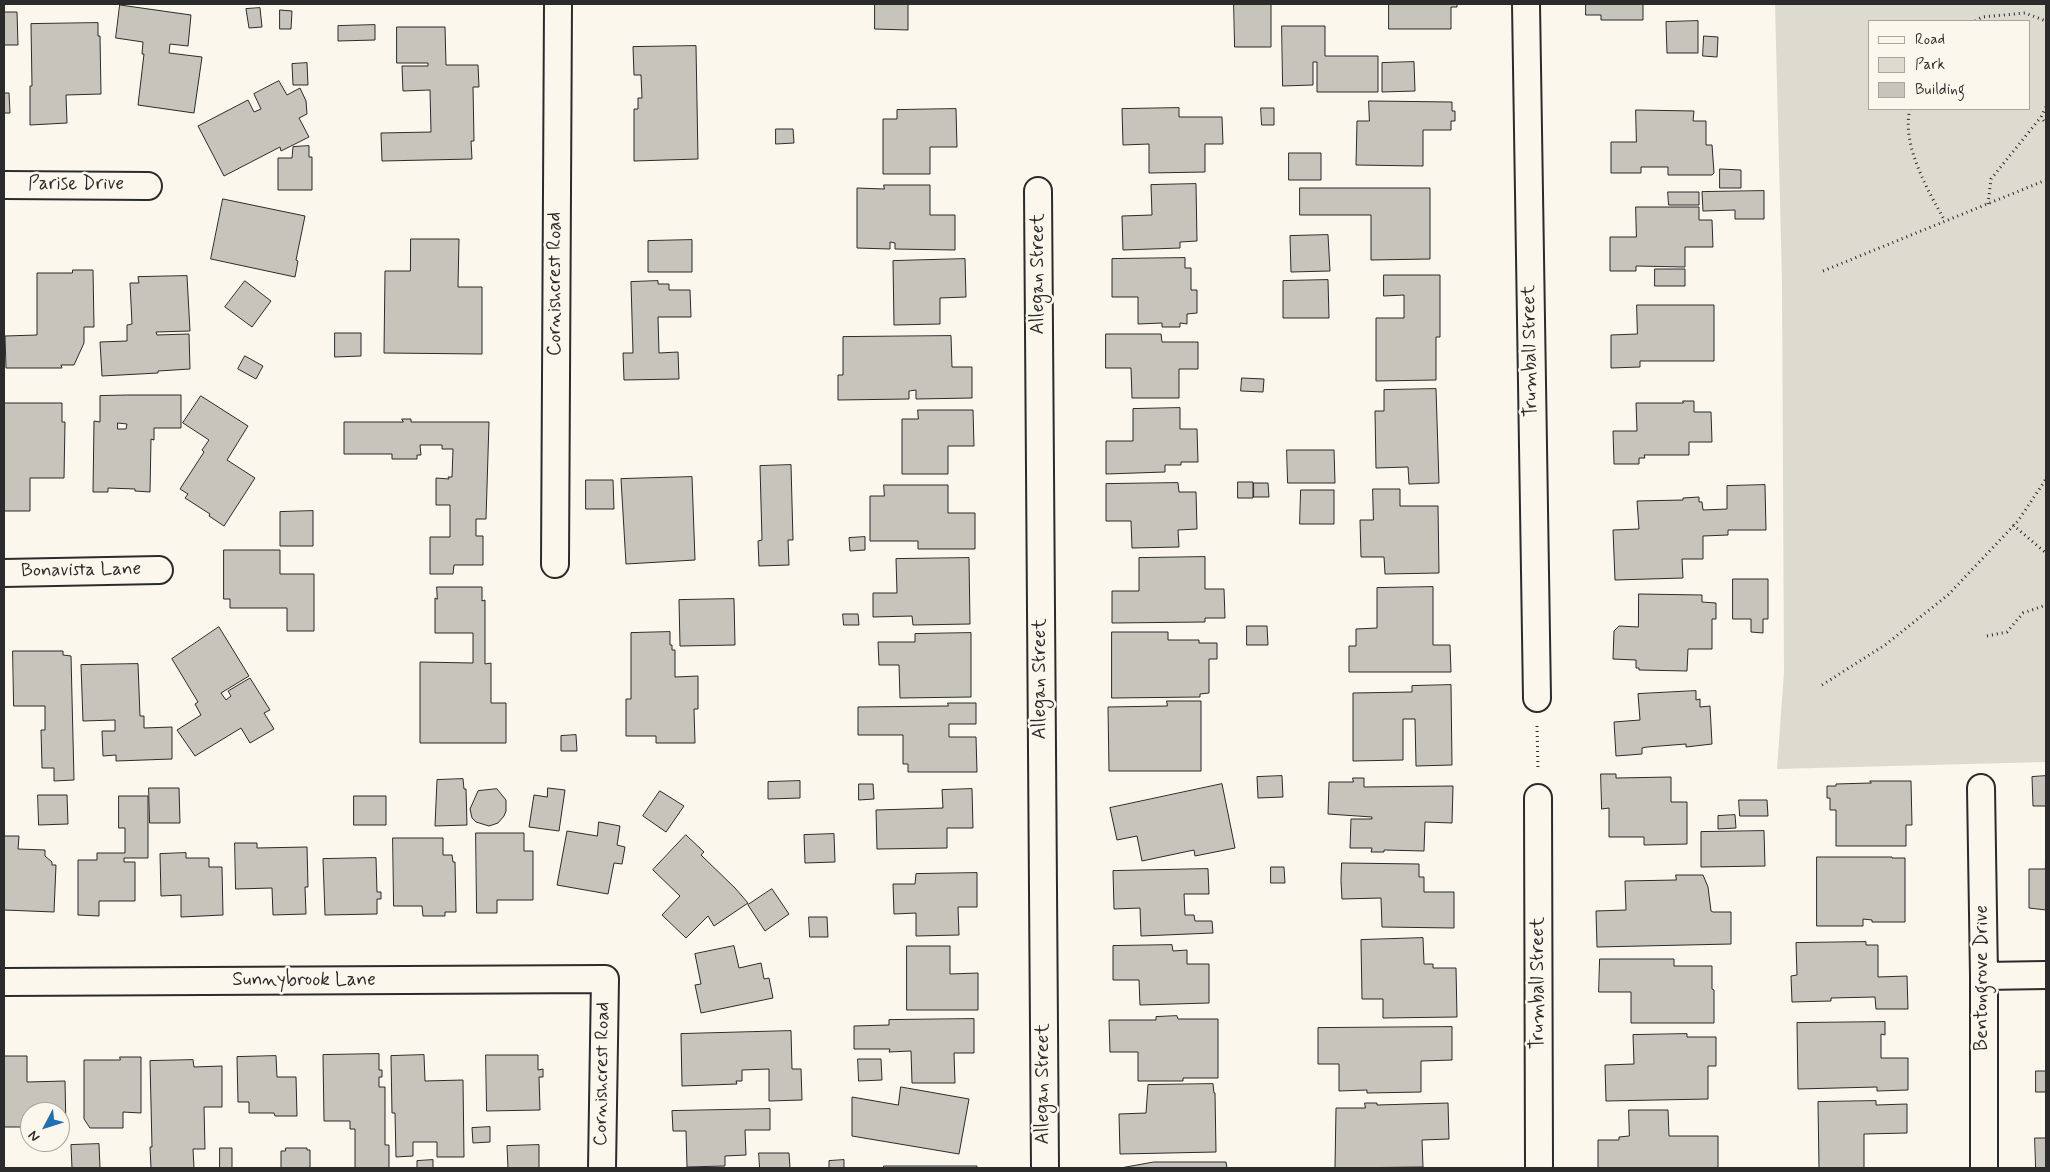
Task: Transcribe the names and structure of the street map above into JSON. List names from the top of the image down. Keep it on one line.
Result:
{"streets":{"street":["Parise Drive","Allegan Street","Cornishcrest Road","Trumball Street","Bonavista Lane","Bentongrove Drive","Sunnybrook Lane"]},"crossings":[["Cornishcrest Road","Sunnybrook Lane"]],"legend":["Road","Park","Building"],"north":"bottom left"}
